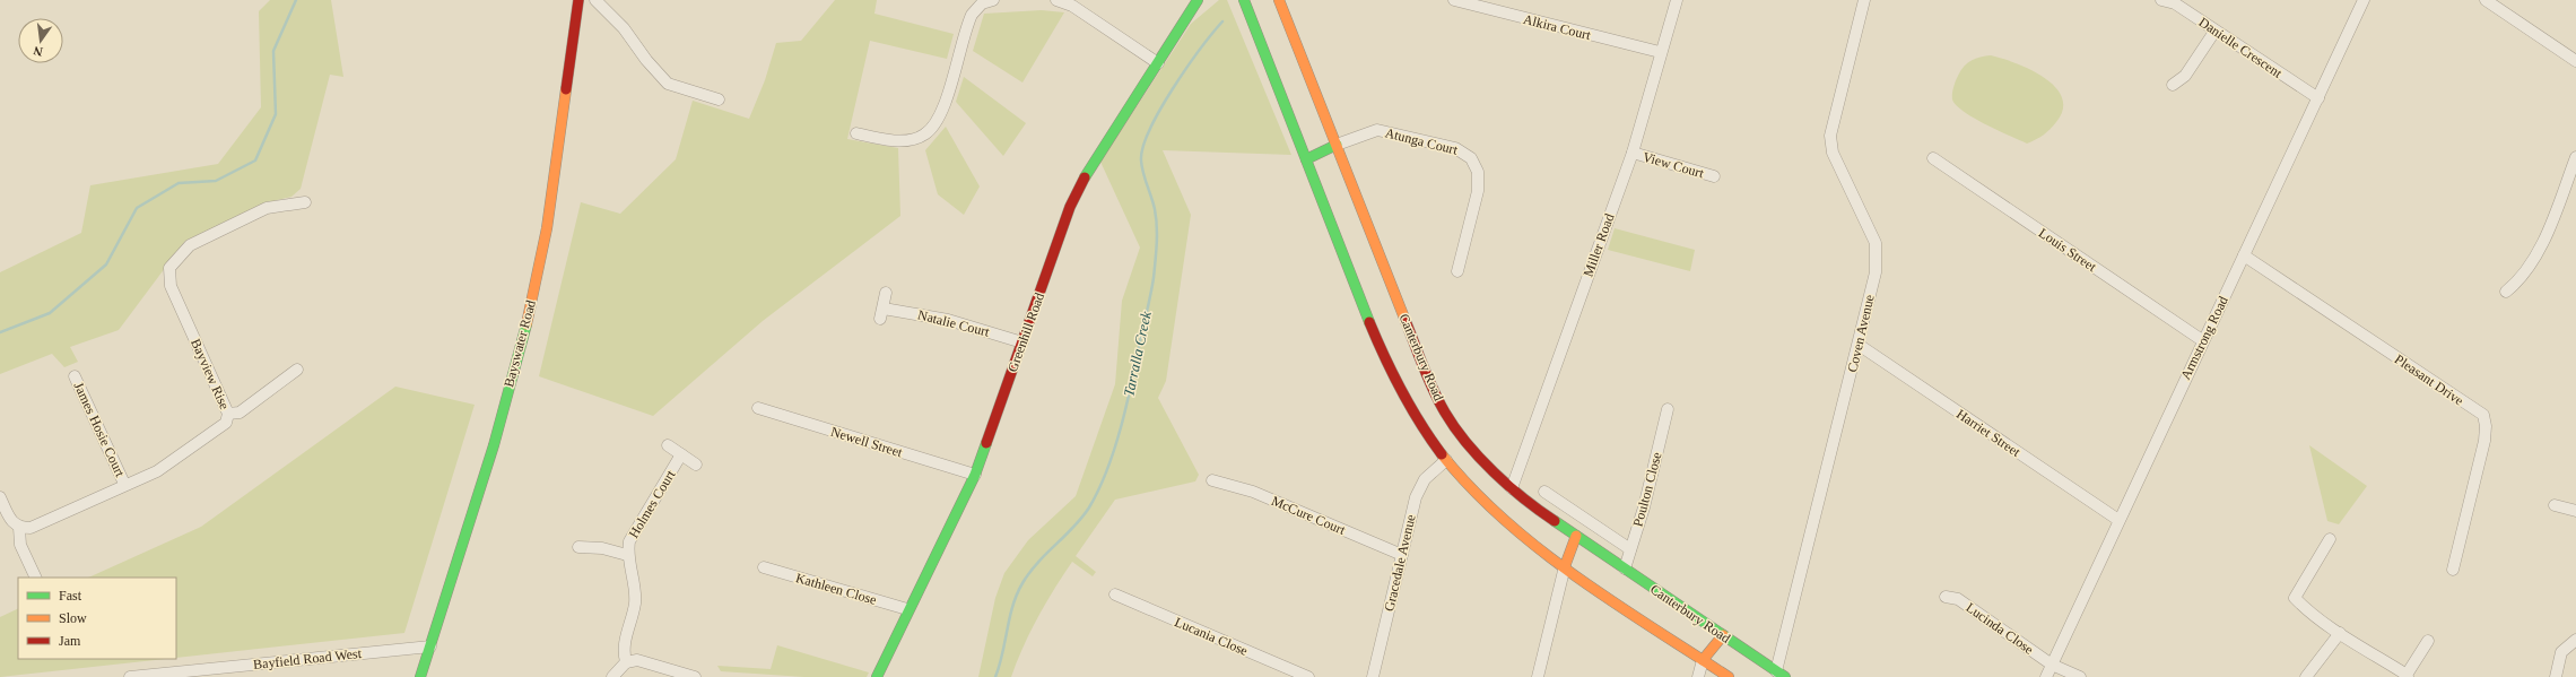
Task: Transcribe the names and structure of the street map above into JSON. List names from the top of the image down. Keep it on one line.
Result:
{"streets":{"main road":["Greenhill Road","Bayswater Road","Canterbury Road"],"street":["Alkira Court","Danielle Crescent","Atunga Court","View Court","Miller Road","Louis Street","Natalie Court","Coven Avenue","Armstrong Road","Bayview Rise","Pleasant Drive","James Hosie Court","Harriet Street","Newell Street","Poulton Close","Holmes Court","McCure Court","Gracedale Avenue","Kathleen Close","Lucinda Close","Lucania Close","Bayfield Road West"]},"crossings":[["Alkira Court","Miller Road"],["Danielle Crescent","Armstrong Road"],["Atunga Court","Canterbury Road"],["View Court","Miller Road"],["Miller Road","Canterbury Road"],["Louis Street","Armstrong Road"],["Natalie Court","Greenhill Road"],["Greenhill Road","Newell Street"],["Greenhill Road","Kathleen Close"],["Coven Avenue","Canterbury Road"],["Coven Avenue","Harriet Street"],["Armstrong Road","Pleasant Drive"],["Armstrong Road","Harriet Street"],["Armstrong Road","Lucinda Close"],["Bayswater Road","Bayfield Road West"],["Canterbury Road","Poulton Close"],["Canterbury Road","Gracedale Avenue"],["Bayview Rise","James Hosie Court"],["McCure Court","Gracedale Avenue"]],"water":["Tarralla Creek"],"legend":["Fast","Slow","Jam"],"north":"bottom"}
